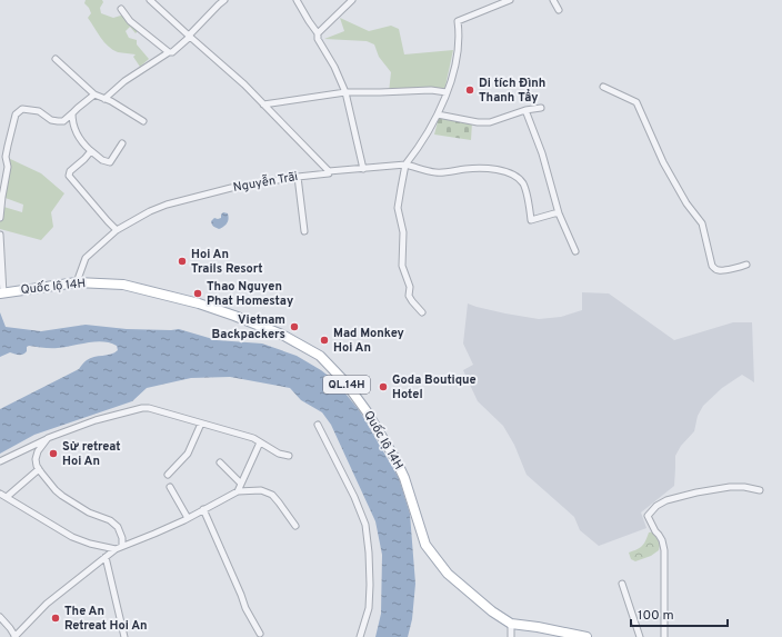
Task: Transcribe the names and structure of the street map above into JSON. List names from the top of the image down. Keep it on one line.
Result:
{"streets":{"main road":["Quốc lộ 14H","QL.14H"],"street":["Nguyễn Trãi"]},"crossings":[["Nguyễn Trãi","Quốc lộ 14H"]],"places":["Di tích Đình Thanh Tẩy","Hoi An Trails Resort","Thao Nguyen Phat Homestay","Vietnam Backpackers","Mad Monkey Hoi An","Goda Boutique Hotel","Sử retreat Hoi An","The An Retreat Hoi An"],"scale_bar":"100 m"}
